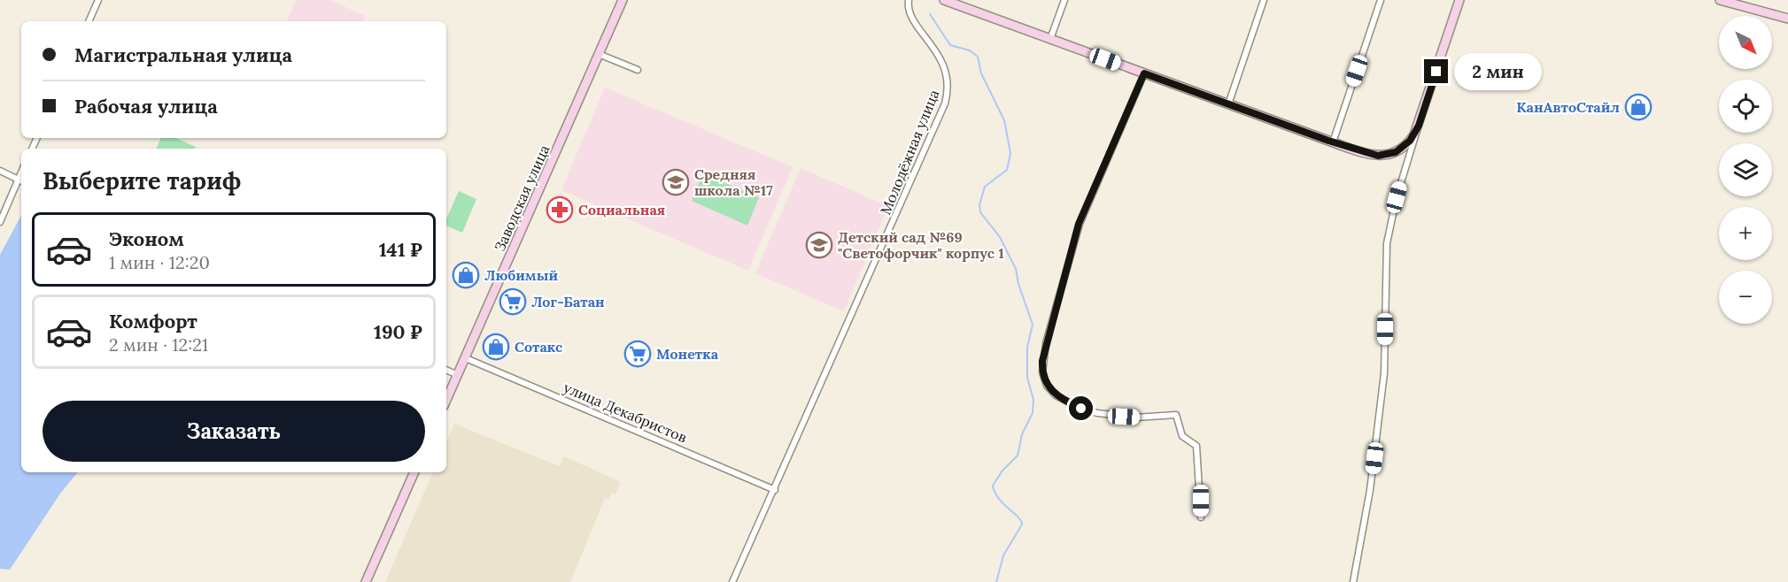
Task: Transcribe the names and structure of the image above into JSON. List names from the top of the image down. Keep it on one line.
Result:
{"streets":{"street":["Молодёжная улица","Заводская улица","улица Декабристов"]},"crossings":[["Молодёжная улица","улица Декабристов"],["Заводская улица","улица Декабристов"]],"places":{"shop":["КанАвтоСтайл","Любимый","Сотакс"],"school or university":["Средняя школа №17","Детский сад №69 \"Светофорчик\" корпус 1"],"pharmacy":["Социальная"],"supermarket":["Лог-Батан","Монетка"]},"north":"bottom right","page":{"map_buttons":["+","−"],"banner":["Магистральная улица","Рабочая улица"],"bubble":"2 мин","heading":"Выберите тариф","list":[{"name":"Эконом","note":"1 мин · 12:20","value":"141 ₽"},{"name":"Комфорт","note":"2 мин · 12:21","value":"190 ₽"}],"buttons":"Заказать"}}
